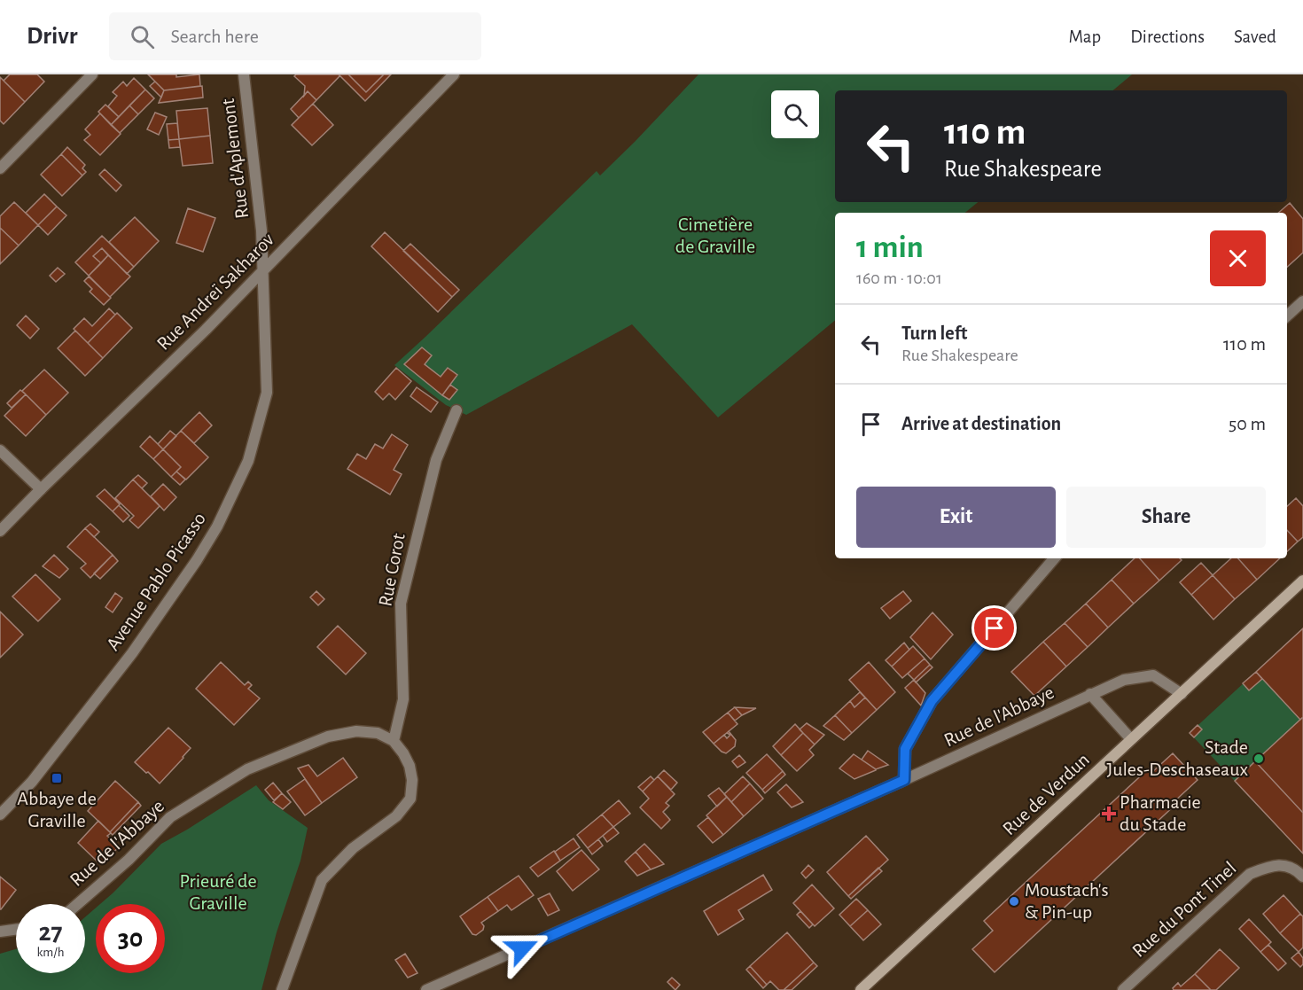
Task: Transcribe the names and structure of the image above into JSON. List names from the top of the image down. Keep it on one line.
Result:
{"streets":{"main road":["Rue de Verdun"],"street":["Rue d'Aplemont","Rue Andreï Sakharov","Rue Corot","Avenue Pablo Picasso","Rue de l'Abbaye","Rue du Pont Tinel"]},"crossings":[["Rue d'Aplemont","Rue Andreï Sakharov"],["Rue d'Aplemont","Avenue Pablo Picasso"],["Rue Andreï Sakharov","Avenue Pablo Picasso"],["Rue Corot","Rue de l'Abbaye"],["Rue de l'Abbaye","Rue de Verdun"]],"parks":["Cimetière de Graville","Prieuré de Graville"],"places":{"other":["Stade Jules-Deschaseaux","Moustach's & Pin-up"],"transit":["Abbaye de Graville"],"health":["Pharmacie du Stade"]},"page":{"header":"Drivr","search":"Search here","nav":["Map","Directions","Saved"],"turn":["110 m","Rue Shakespeare"],"heading":["1 min","160 m · 10:01"],"list":[{"name":"Turn left","note":"Rue Shakespeare","value":"110 m"},{"name":"Arrive at destination","value":"50 m"}],"buttons":["Exit","Share"],"speed":"27 km/h","limit":"30"}}
